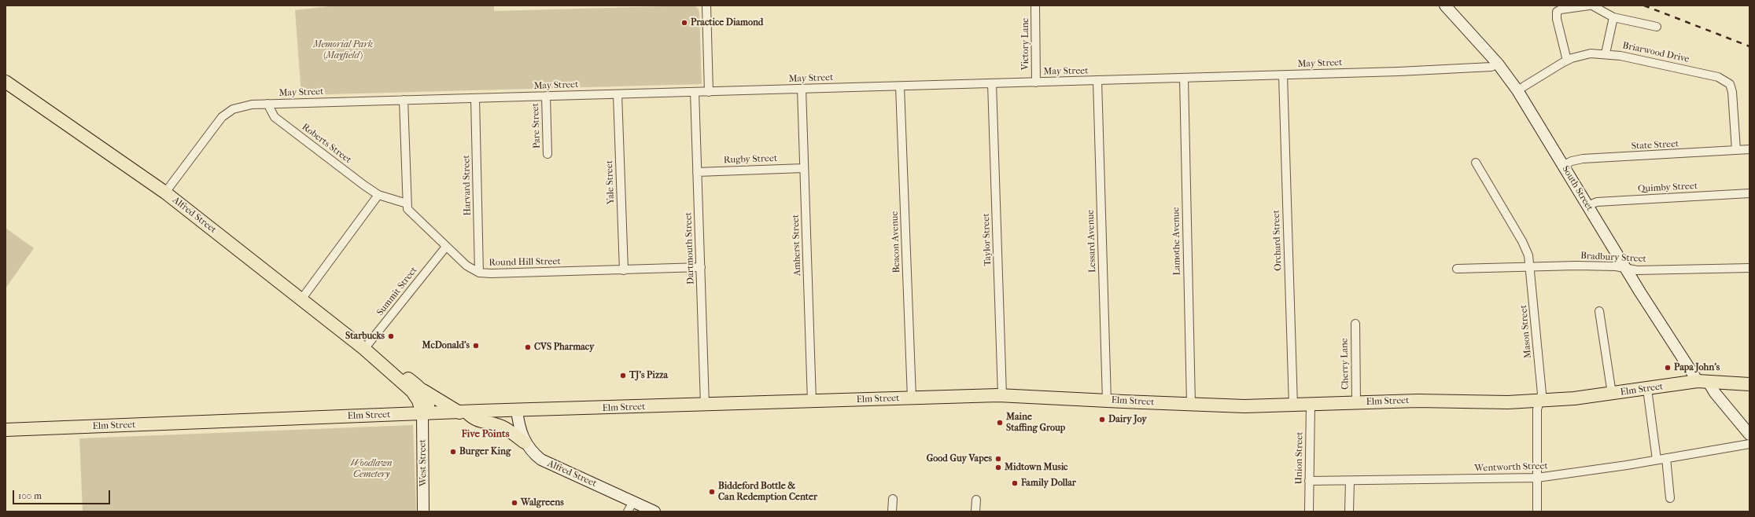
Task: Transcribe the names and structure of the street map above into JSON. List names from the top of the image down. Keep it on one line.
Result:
{"streets":{"main road":["Alfred Street","Elm Street"],"street":["Victory Lane","Briarwood Drive","May Street","Pare Street","Roberts Street","State Street","Rugby Street","Yale Street","Harvard Street","Quimby Street","South Street","Taylor Street","Orchard Street","Lessard Avenue","Lamothe Avenue","Beacon Avenue","Amherst Street","Dartmouth Street","Bradbury Street","Round Hill Street","Summit Street","Mason Street","Cherry Lane","Union Street","West Street","Wentworth Street"]},"crossings":[["Victory Lane","May Street"],["Briarwood Drive","State Street"],["Briarwood Drive","South Street"],["May Street","Pare Street"],["May Street","Roberts Street"],["May Street","Yale Street"],["May Street","Harvard Street"],["May Street","South Street"],["May Street","Alfred Street"],["May Street","Taylor Street"],["May Street","Orchard Street"],["May Street","Lessard Avenue"],["May Street","Lamothe Avenue"],["May Street","Beacon Avenue"],["May Street","Amherst Street"],["May Street","Dartmouth Street"],["Roberts Street","Round Hill Street"],["State Street","South Street"],["Rugby Street","Amherst Street"],["Rugby Street","Dartmouth Street"],["Yale Street","Round Hill Street"],["Harvard Street","Round Hill Street"],["Quimby Street","South Street"],["South Street","Bradbury Street"],["South Street","Elm Street"],["Alfred Street","Summit Street"],["Alfred Street","Elm Street"],["Alfred Street","West Street"],["Taylor Street","Elm Street"],["Orchard Street","Elm Street"],["Lessard Avenue","Elm Street"],["Lamothe Avenue","Elm Street"],["Beacon Avenue","Elm Street"],["Amherst Street","Elm Street"],["Dartmouth Street","Round Hill Street"],["Dartmouth Street","Elm Street"],["Bradbury Street","Mason Street"],["Round Hill Street","Summit Street"],["Mason Street","Elm Street"],["Mason Street","Wentworth Street"],["Cherry Lane","Elm Street"],["Elm Street","Union Street"],["Elm Street","West Street"],["Union Street","Wentworth Street"]],"districts":["Five Points"],"parks":["Memorial Park (Mayfield)","Woodlawn Cemetery"],"places":["Practice Diamond","Starbucks","McDonald's","CVS Pharmacy","Papa John's","TJ's Pizza","Dairy Joy","Maine Staffing Group","Burger King","Good Guy Vapes","Midtown Music","Family Dollar","Biddeford Bottle & Can Redemption Center","Walgreens"],"scale_bar":"100 m"}
